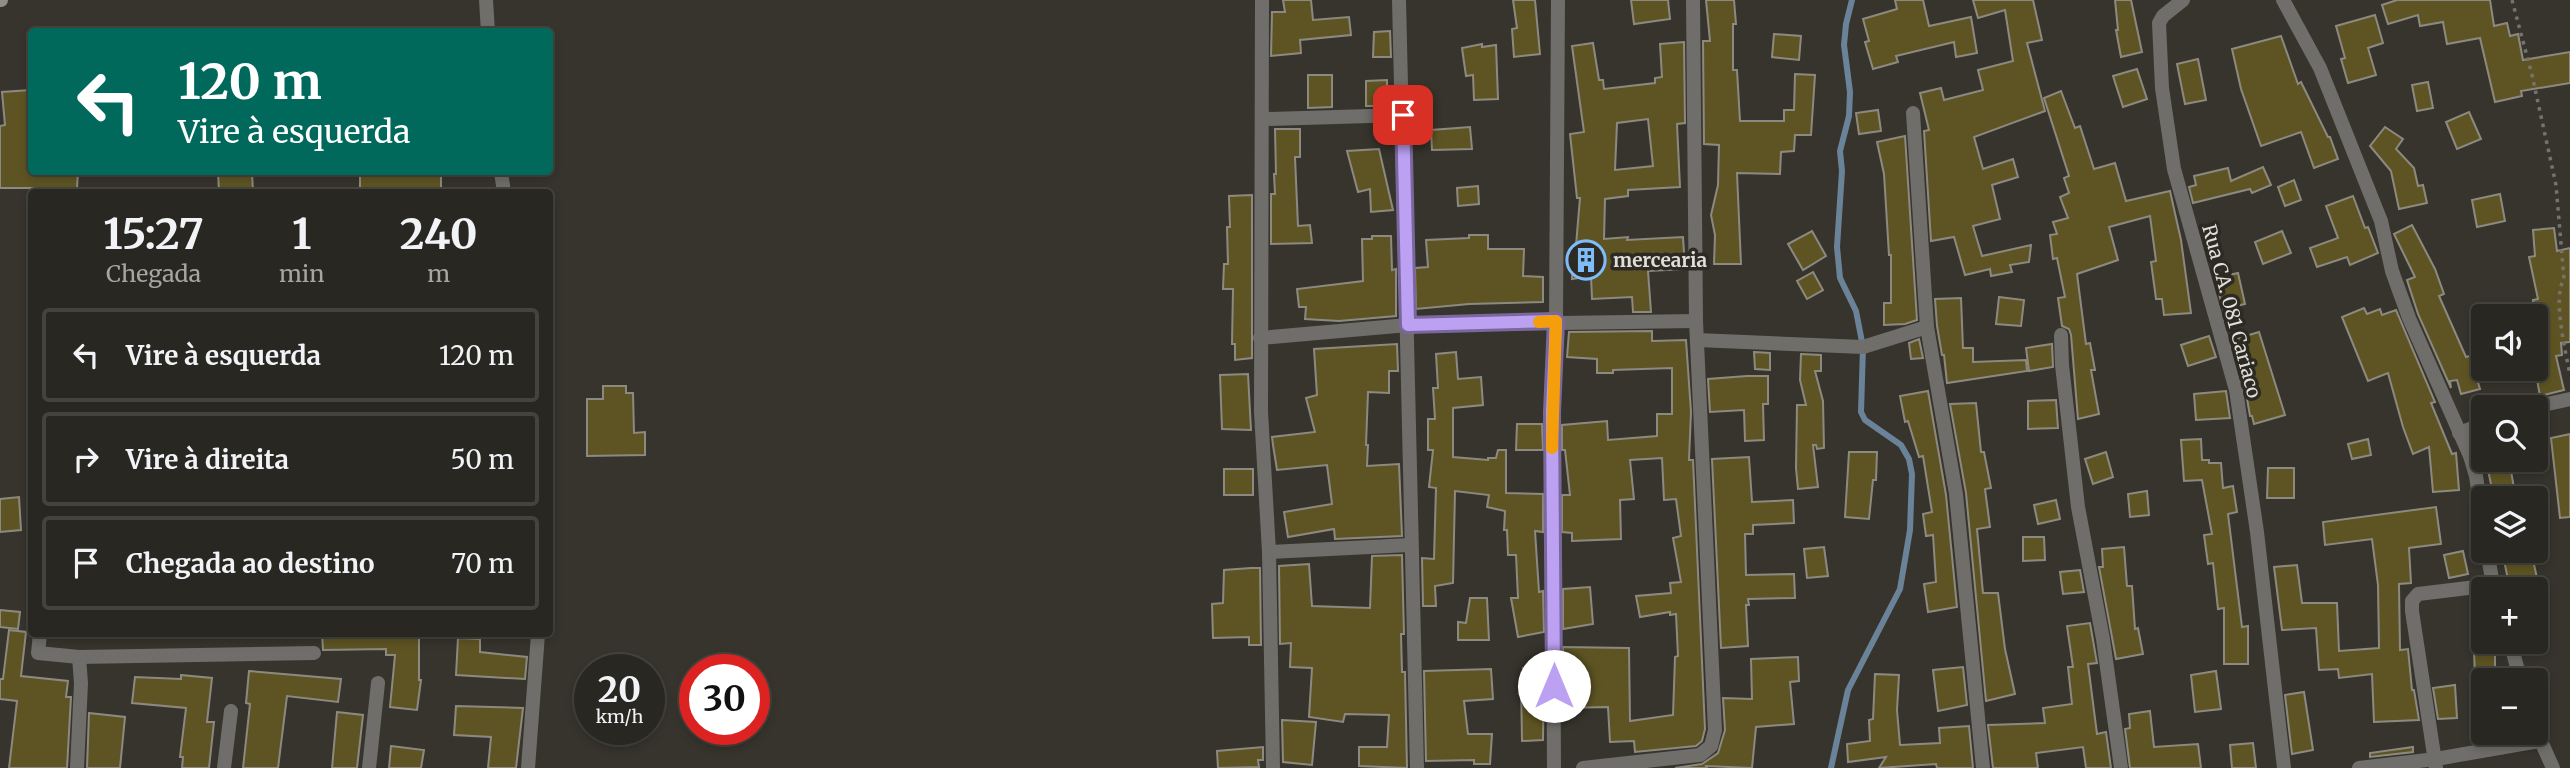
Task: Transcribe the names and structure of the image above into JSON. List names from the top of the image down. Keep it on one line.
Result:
{"streets":{"street":["Rua CA. 081 Cariaco"]},"places":{"building":["mercearia"]},"page":{"turn":["120 m","Vire à esquerda"],"eta":["15:27","Chegada","1","min","240","m"],"map_buttons":["+","−"],"list":[{"name":"Vire à esquerda","value":"120 m"},{"name":"Vire à direita","value":"50 m"},{"name":"Chegada ao destino","value":"70 m"}],"speed":"20 km/h","limit":"30"}}
